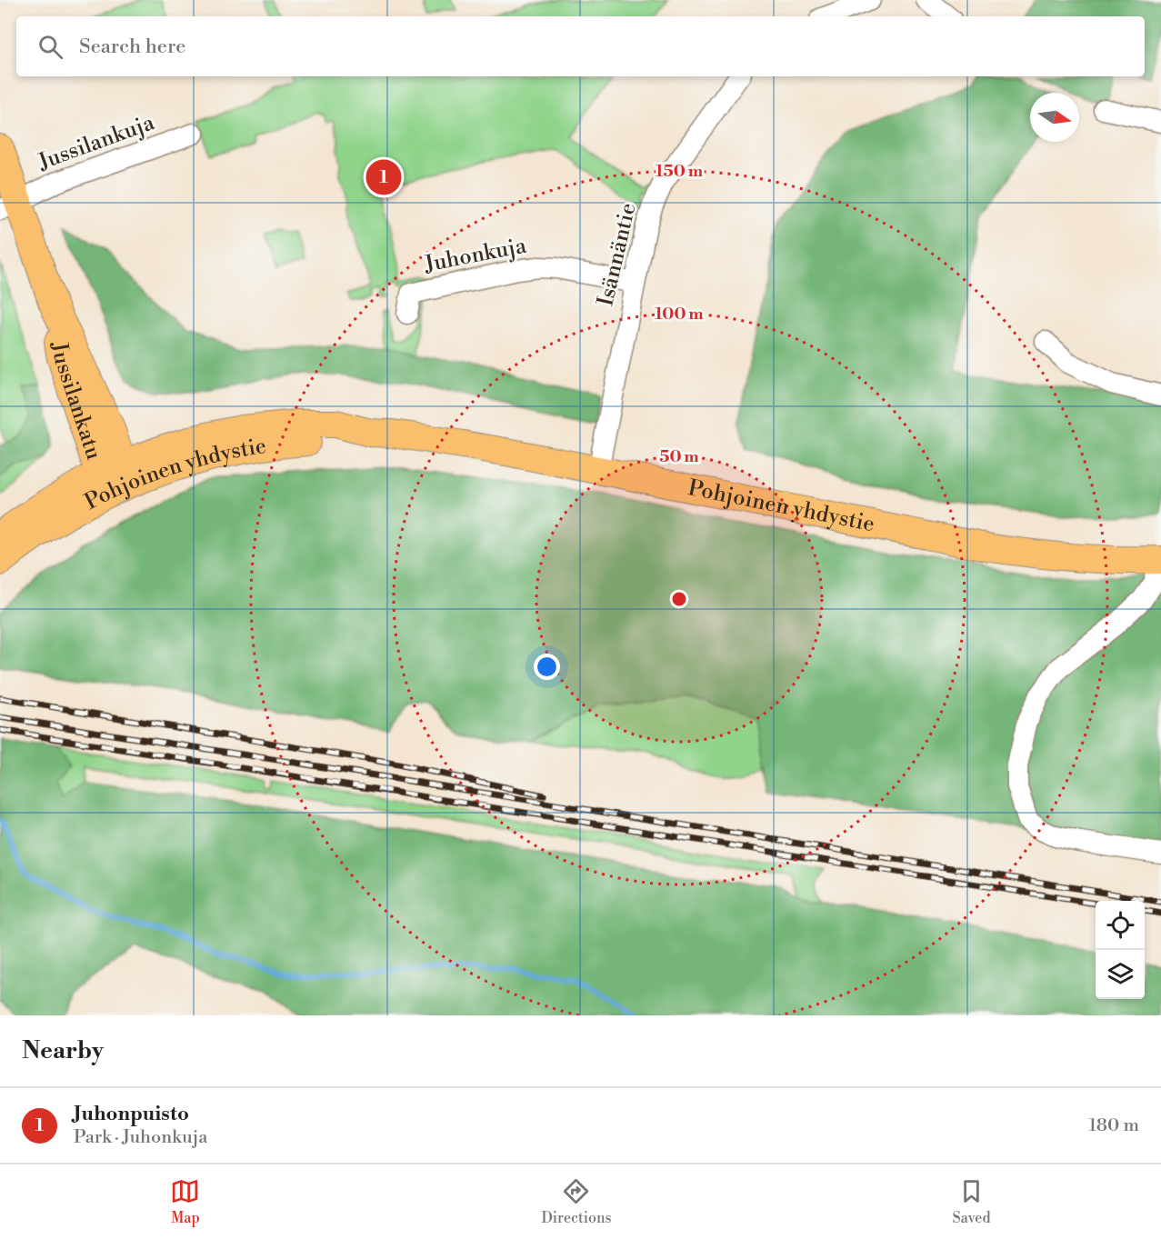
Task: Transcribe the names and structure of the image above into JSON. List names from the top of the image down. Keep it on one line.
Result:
{"streets":{"main road":["Jussilankatu","Pohjoinen yhdystie"],"street":["Jussilankuja","Isännäntie","Juhonkuja"]},"crossings":[["Jussilankuja","Jussilankatu"],["Isännäntie","Juhonkuja"],["Isännäntie","Pohjoinen yhdystie"],["Jussilankatu","Pohjoinen yhdystie"]],"north":"right","page":{"search":"Search here","pins":"1","heading":"Nearby","list":[{"mark":"1","name":"Juhonpuisto","note":"Park · Juhonkuja","value":"180 m"}],"nav":["Map","Directions","Saved"]},"rings":["150 m","100 m","50 m"]}
